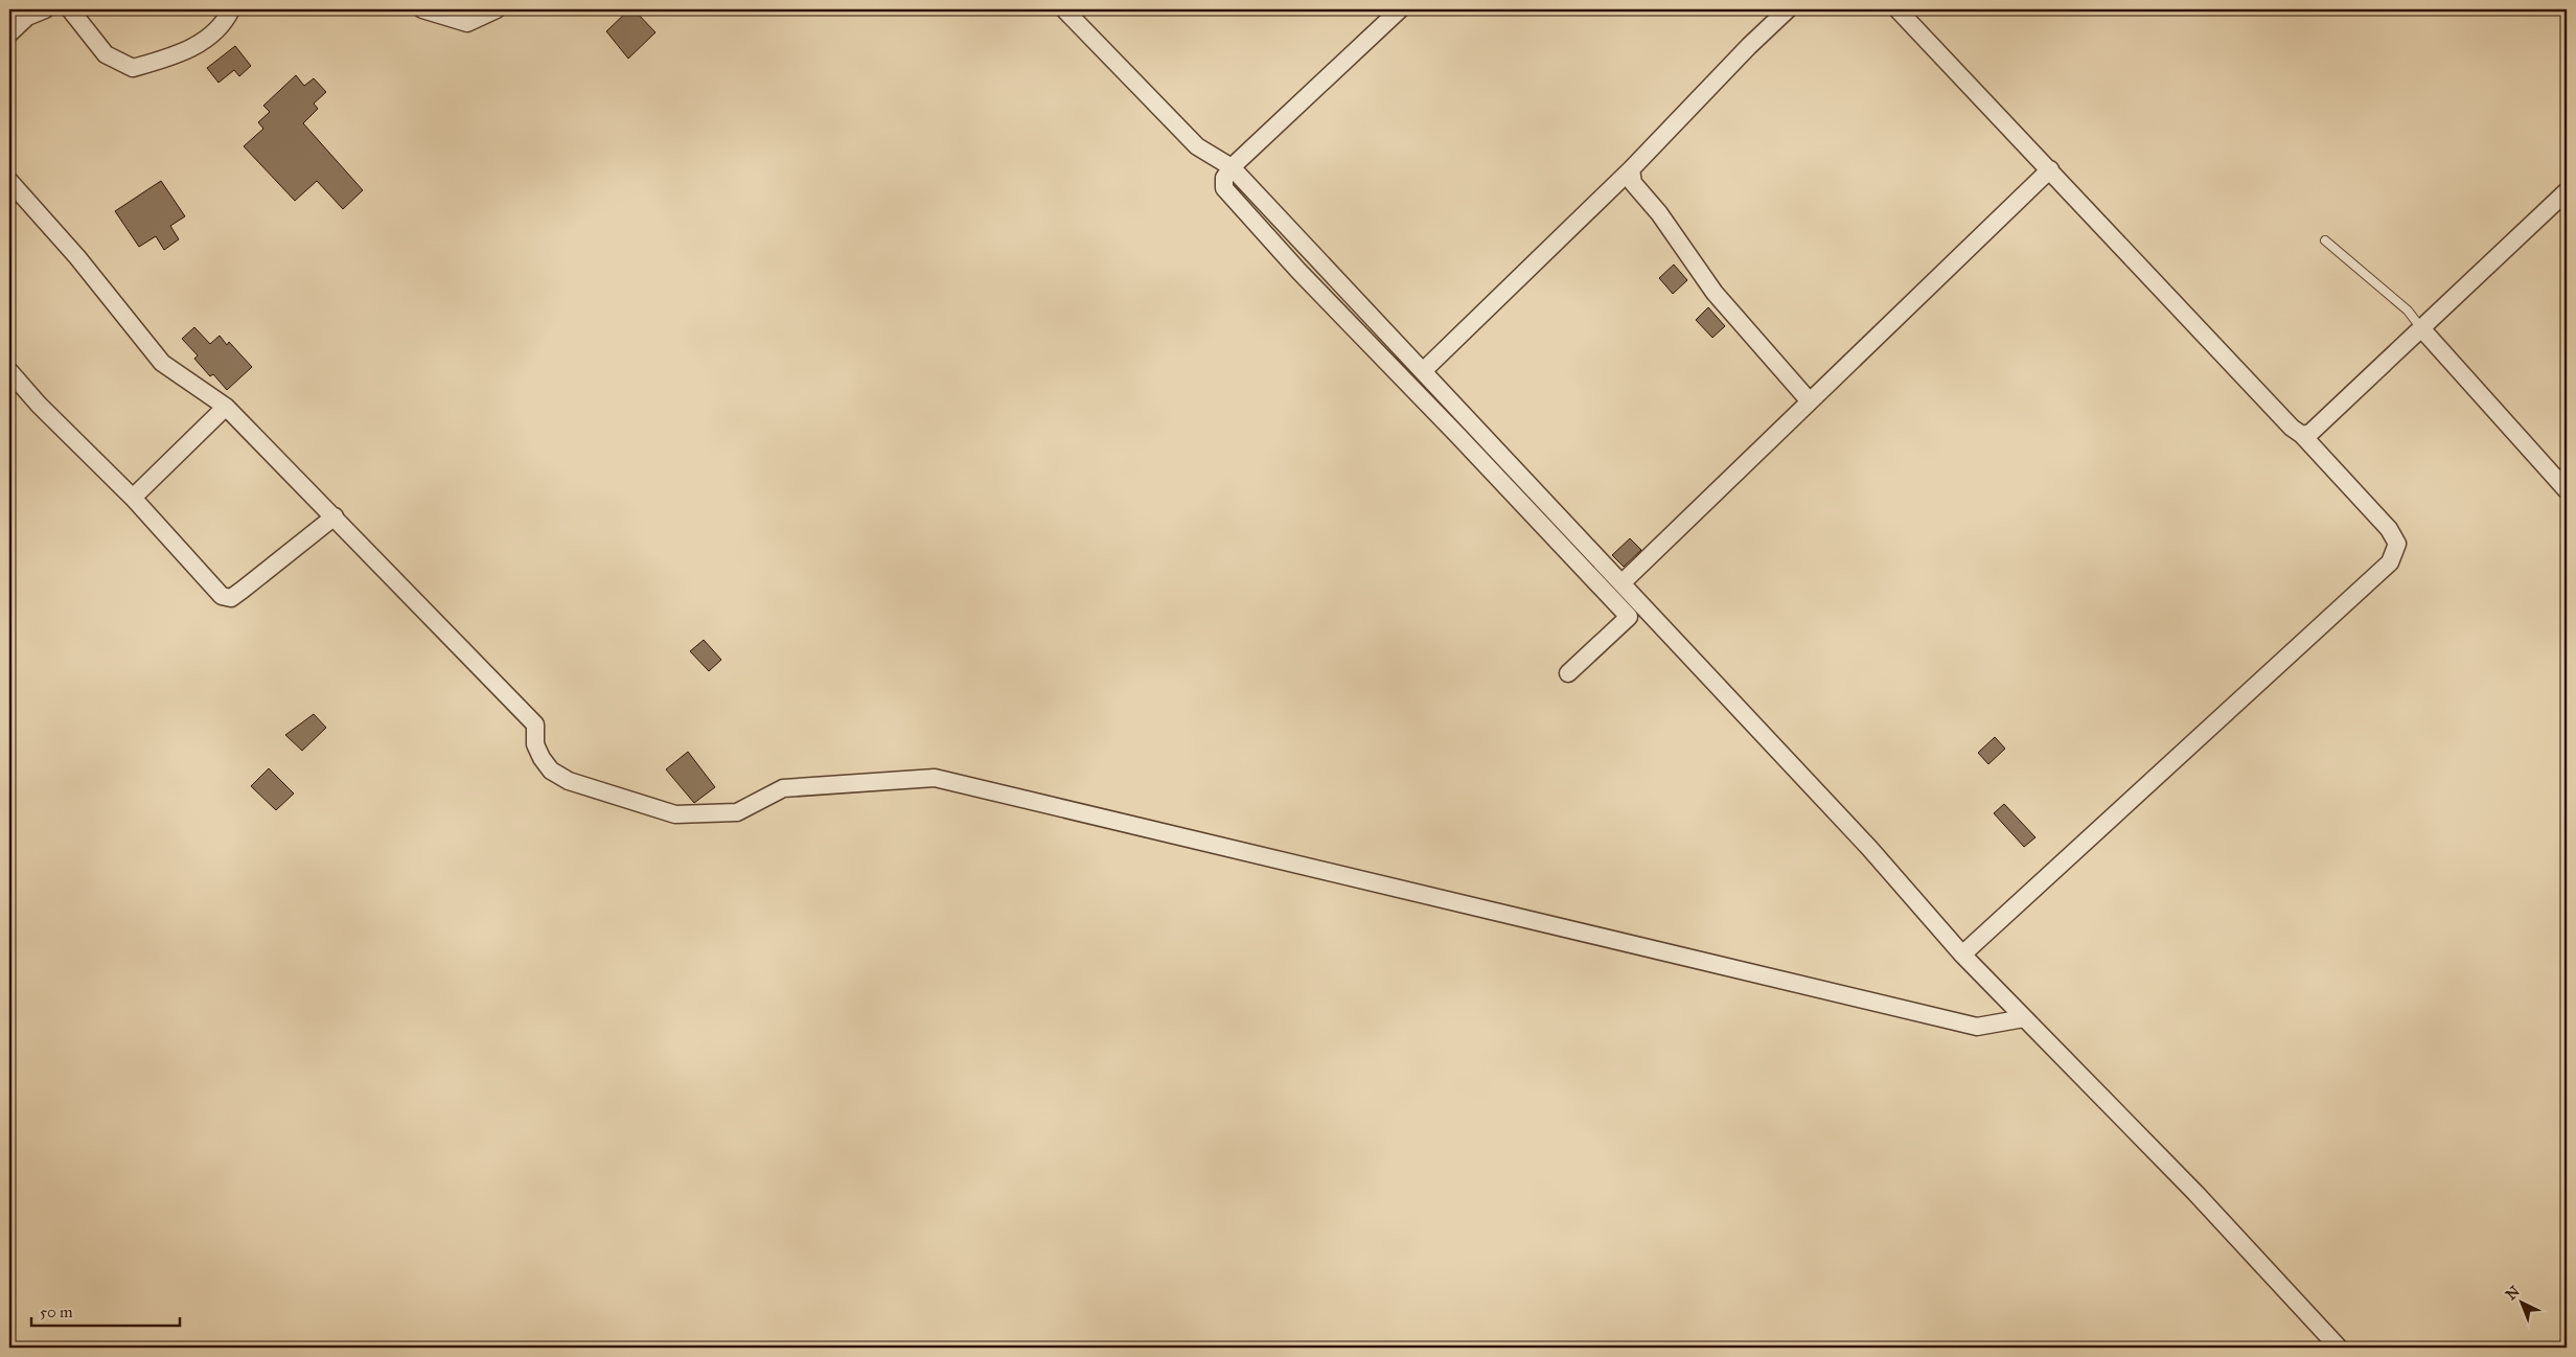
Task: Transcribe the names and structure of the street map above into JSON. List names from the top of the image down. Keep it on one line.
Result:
{"scale_bar":"50 m","north":"top left"}
